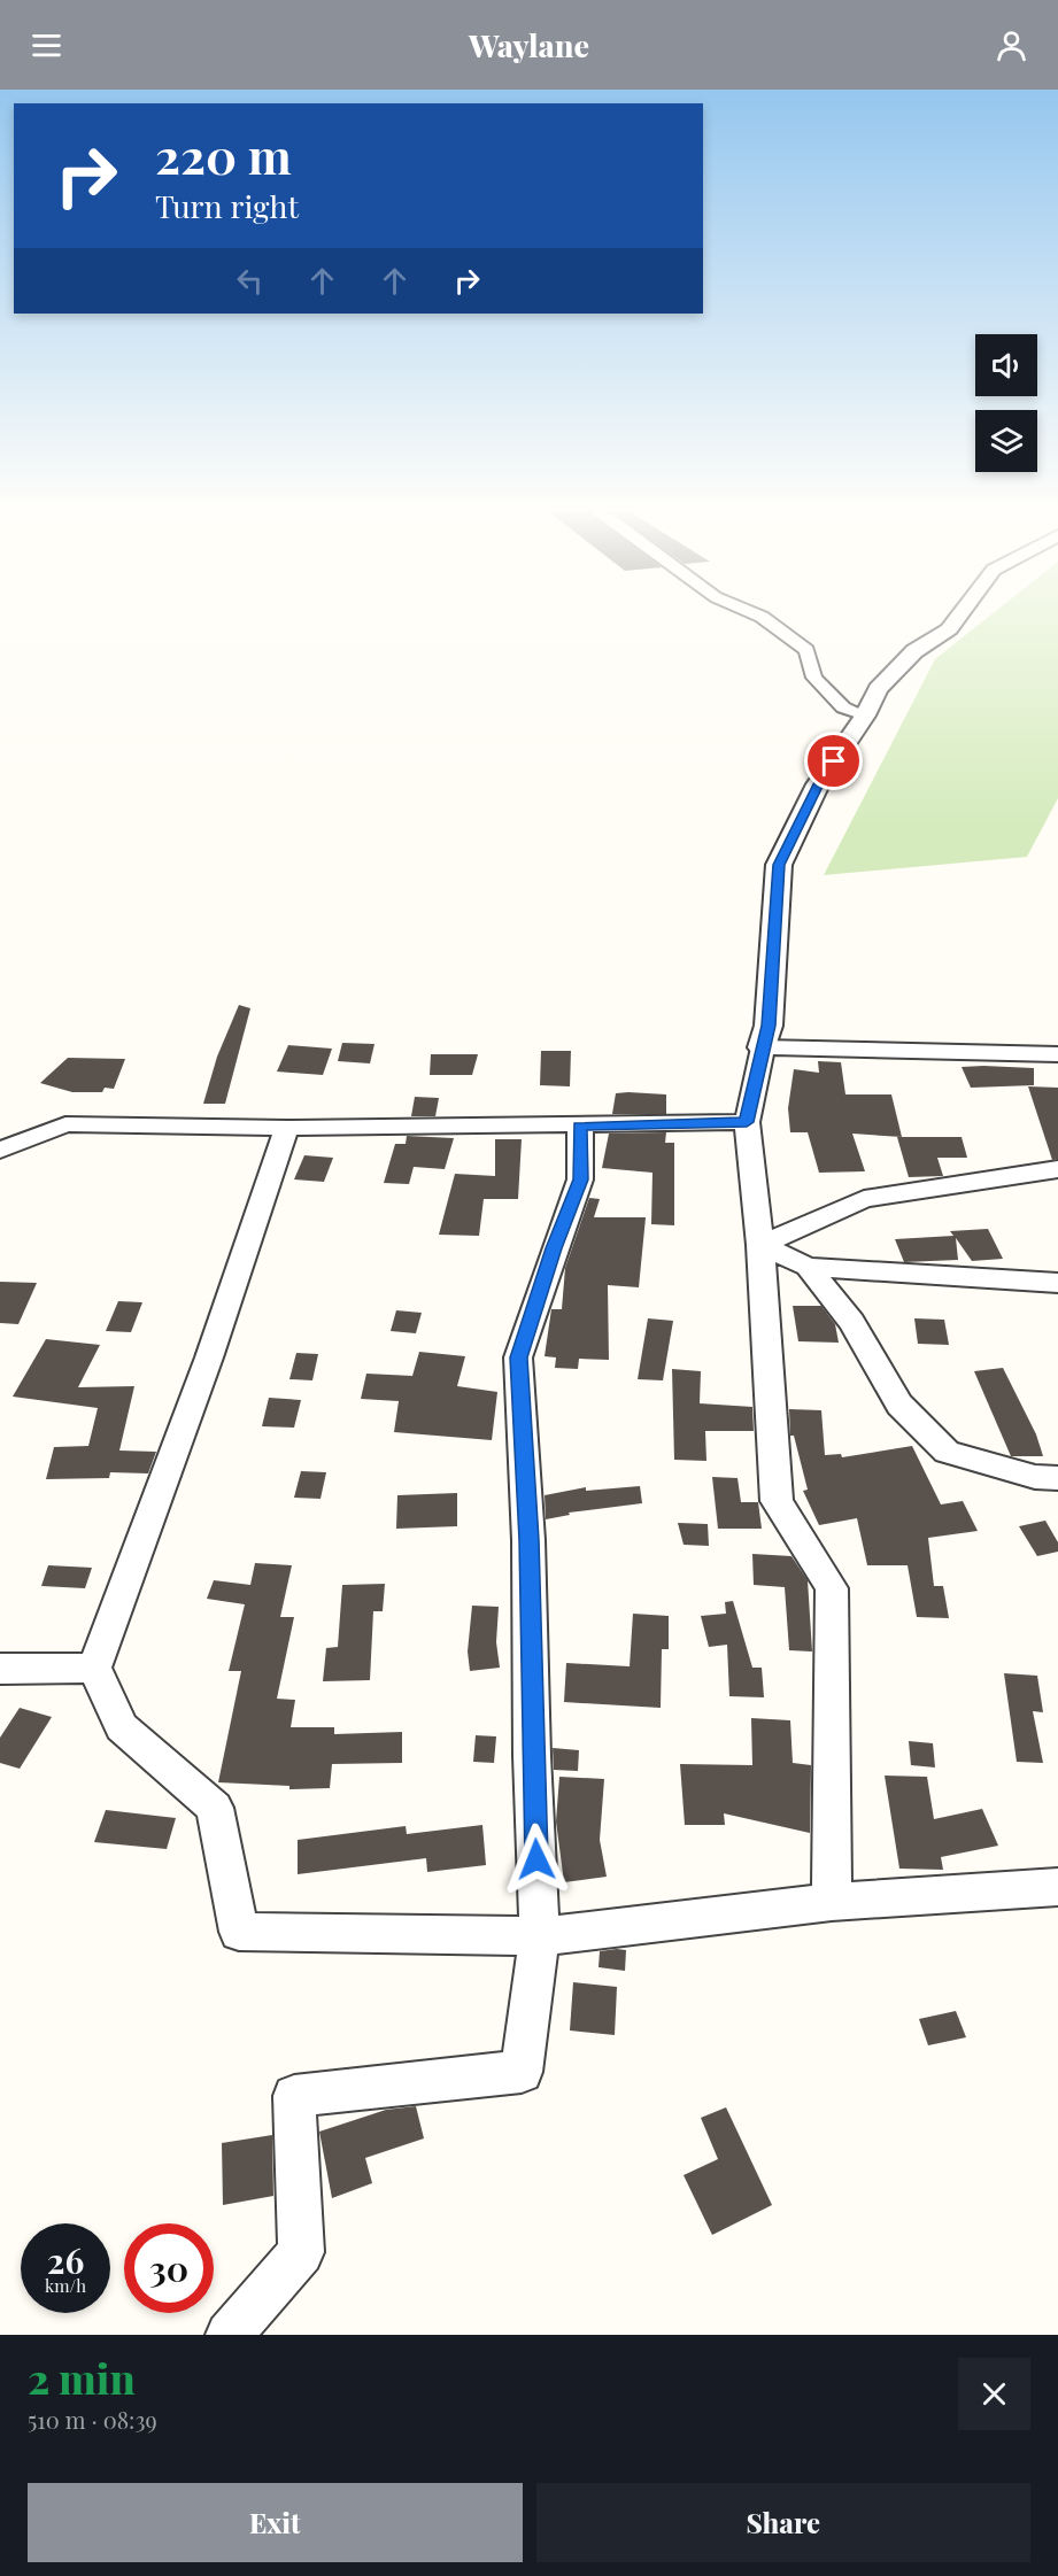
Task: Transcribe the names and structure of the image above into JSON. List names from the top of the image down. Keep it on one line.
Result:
{"page":{"header":"Waylane","turn":["220 m","Turn right"],"speed":"26 km/h","limit":"30","heading":["2 min","510 m · 08:39"],"buttons":["Exit","Share"]}}
